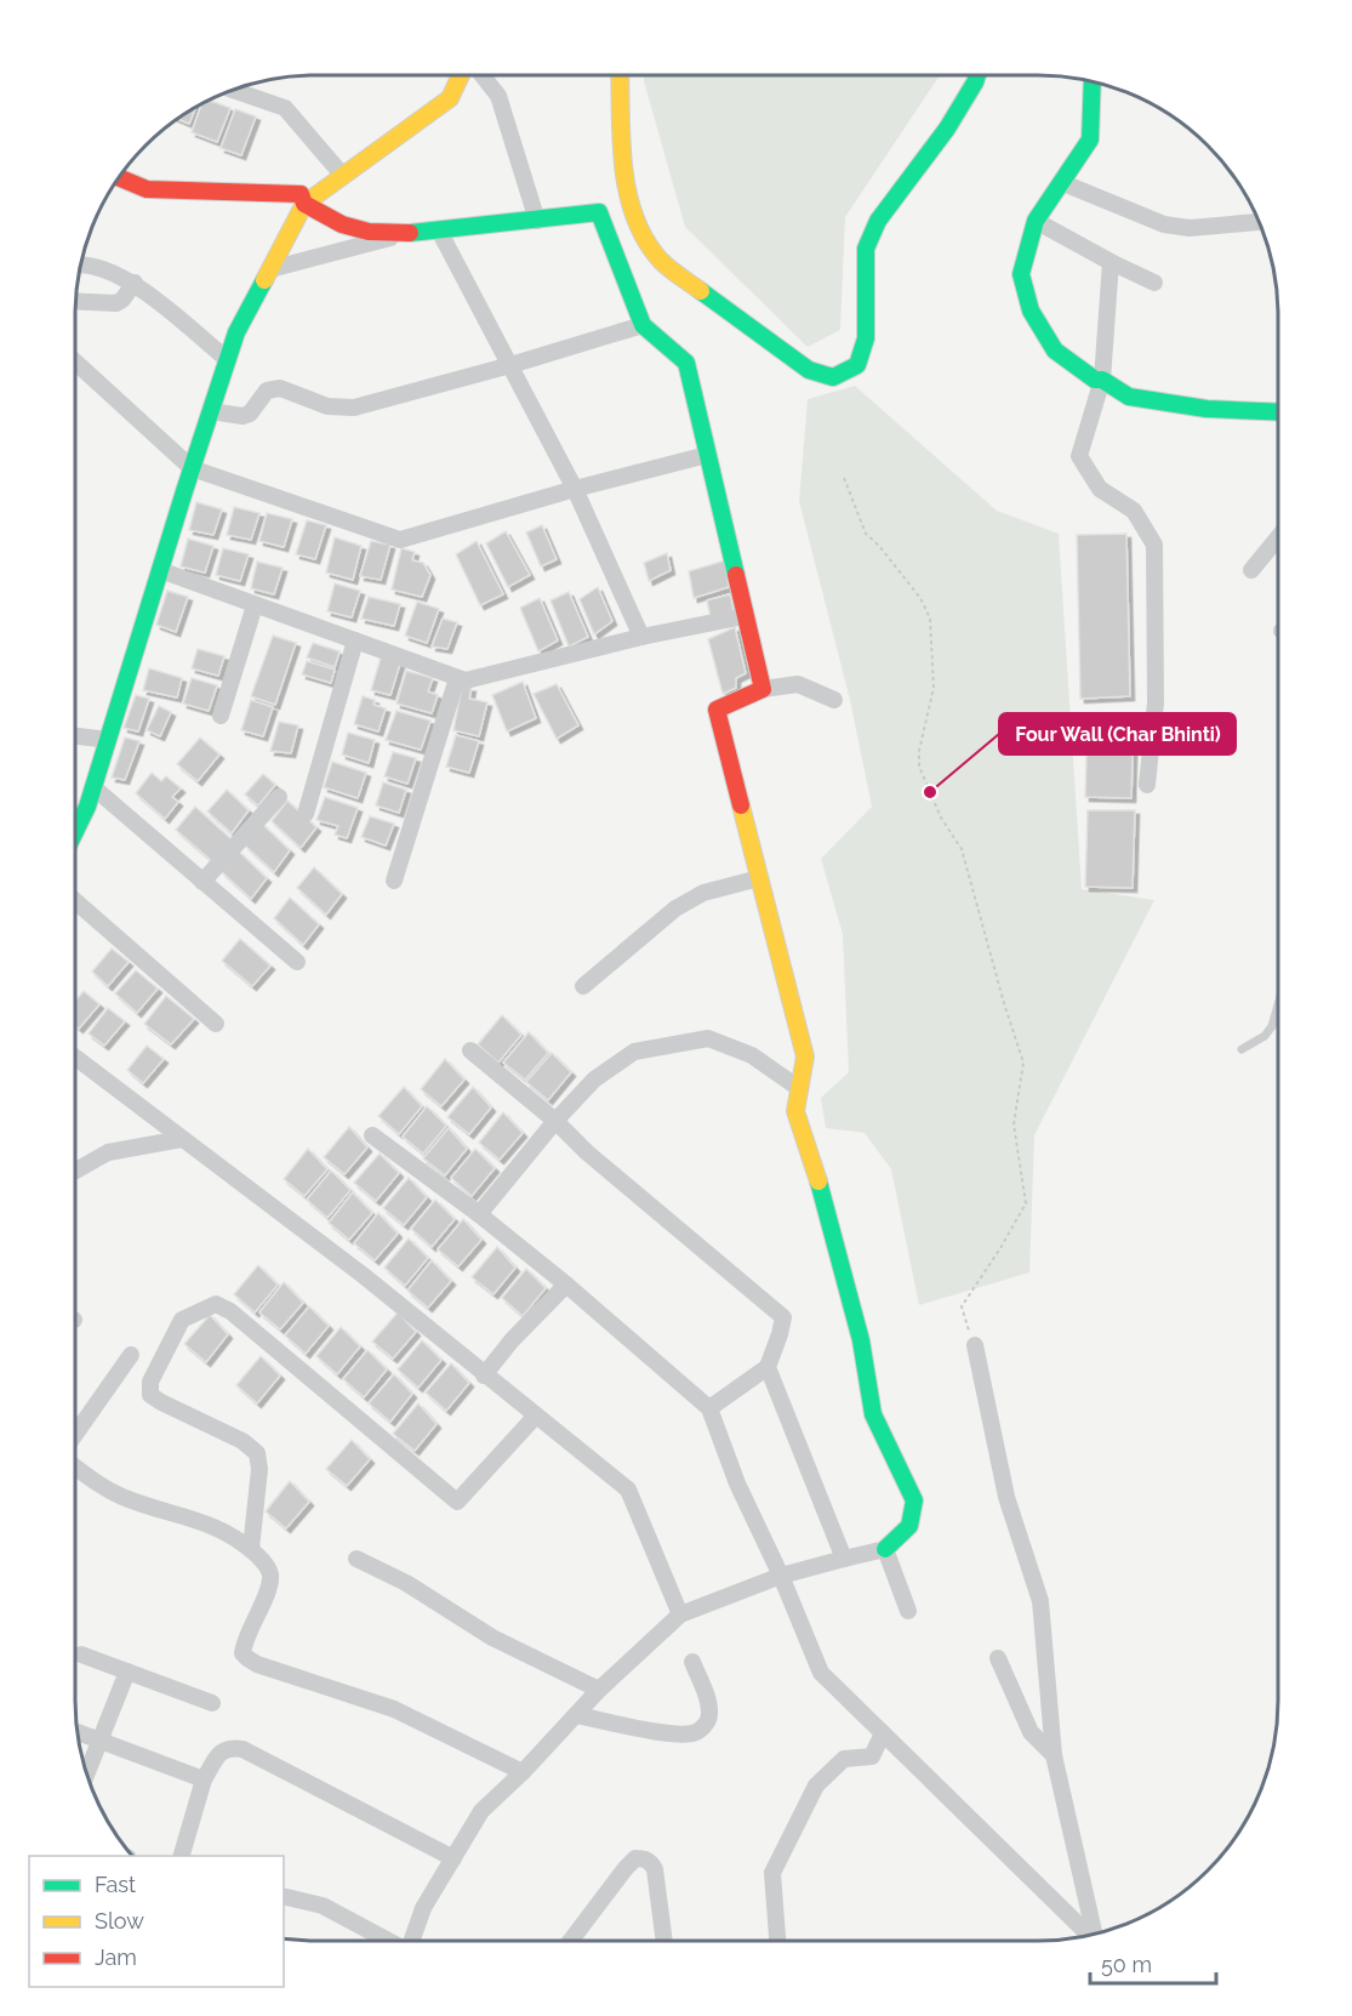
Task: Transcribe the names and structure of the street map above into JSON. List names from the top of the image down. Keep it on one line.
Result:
{"places":["Four Wall (Char Bhinti)"],"legend":["Fast","Slow","Jam"],"scale_bar":"50 m"}
